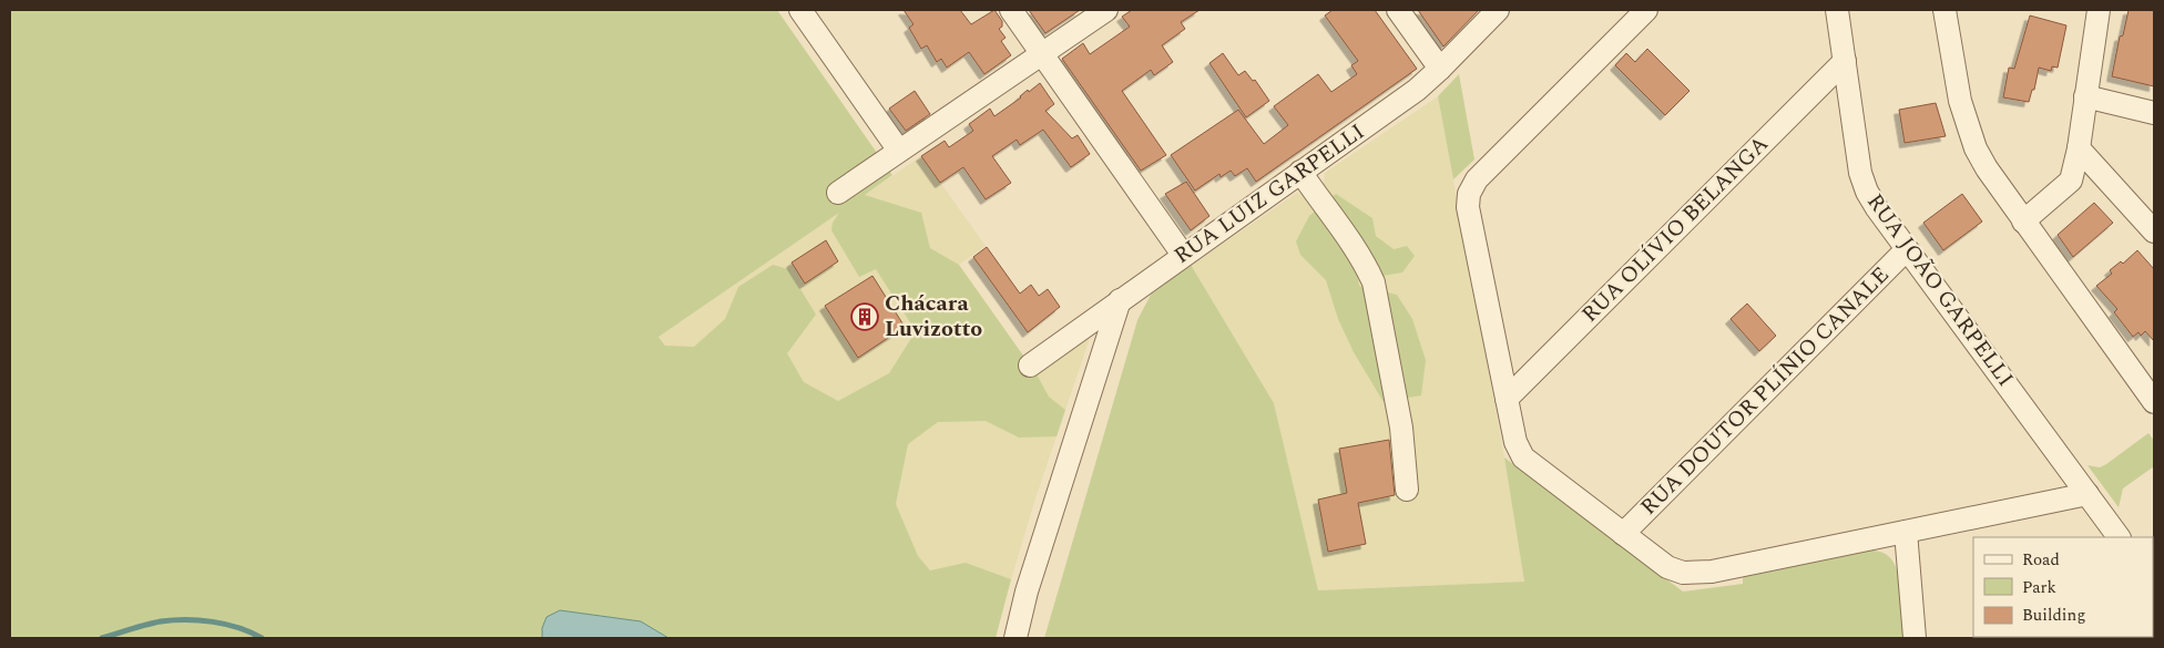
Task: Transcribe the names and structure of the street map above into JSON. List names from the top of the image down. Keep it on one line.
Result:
{"streets":{"street":["RUA LUIZ GARPELLI","RUA OLÍVIO BELANGA","RUA JOÃO GARPELLI","RUA DOUTOR PLÍNIO CANALE"]},"crossings":[["RUA OLÍVIO BELANGA","RUA JOÃO GARPELLI"],["RUA JOÃO GARPELLI","RUA DOUTOR PLÍNIO CANALE"]],"places":{"building":["Chácara Luvizotto"]},"legend":["Road","Park","Building"]}
